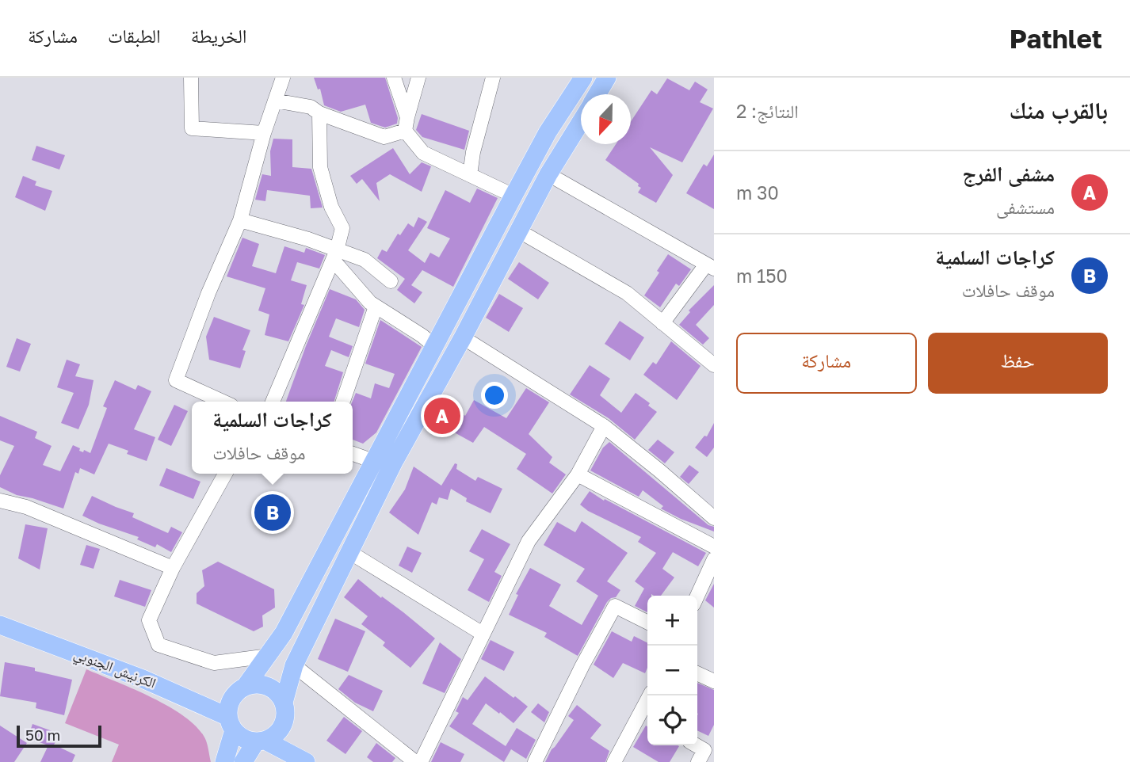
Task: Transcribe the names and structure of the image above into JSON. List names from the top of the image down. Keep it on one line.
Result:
{"streets":{"main road":["الكرنيش الجنوبي"]},"scale_bar":"50 m","north":"bottom","page":{"header":"Pathlet","nav":["الخريطة","الطبقات","مشاركة"],"heading":["بالقرب منك","النتائج: 2"],"list":[{"mark":"A","name":"مشفى الفرج","note":"مستشفى","value":"30 m"},{"mark":"B","name":"كراجات السلمية","note":"موقف حافلات","value":"150 m"}],"buttons":["حفظ","مشاركة"],"pins":["A","B"],"popup":["كراجات السلمية","موقف حافلات"],"map_buttons":["+","−"],"scale":"50 m"}}
